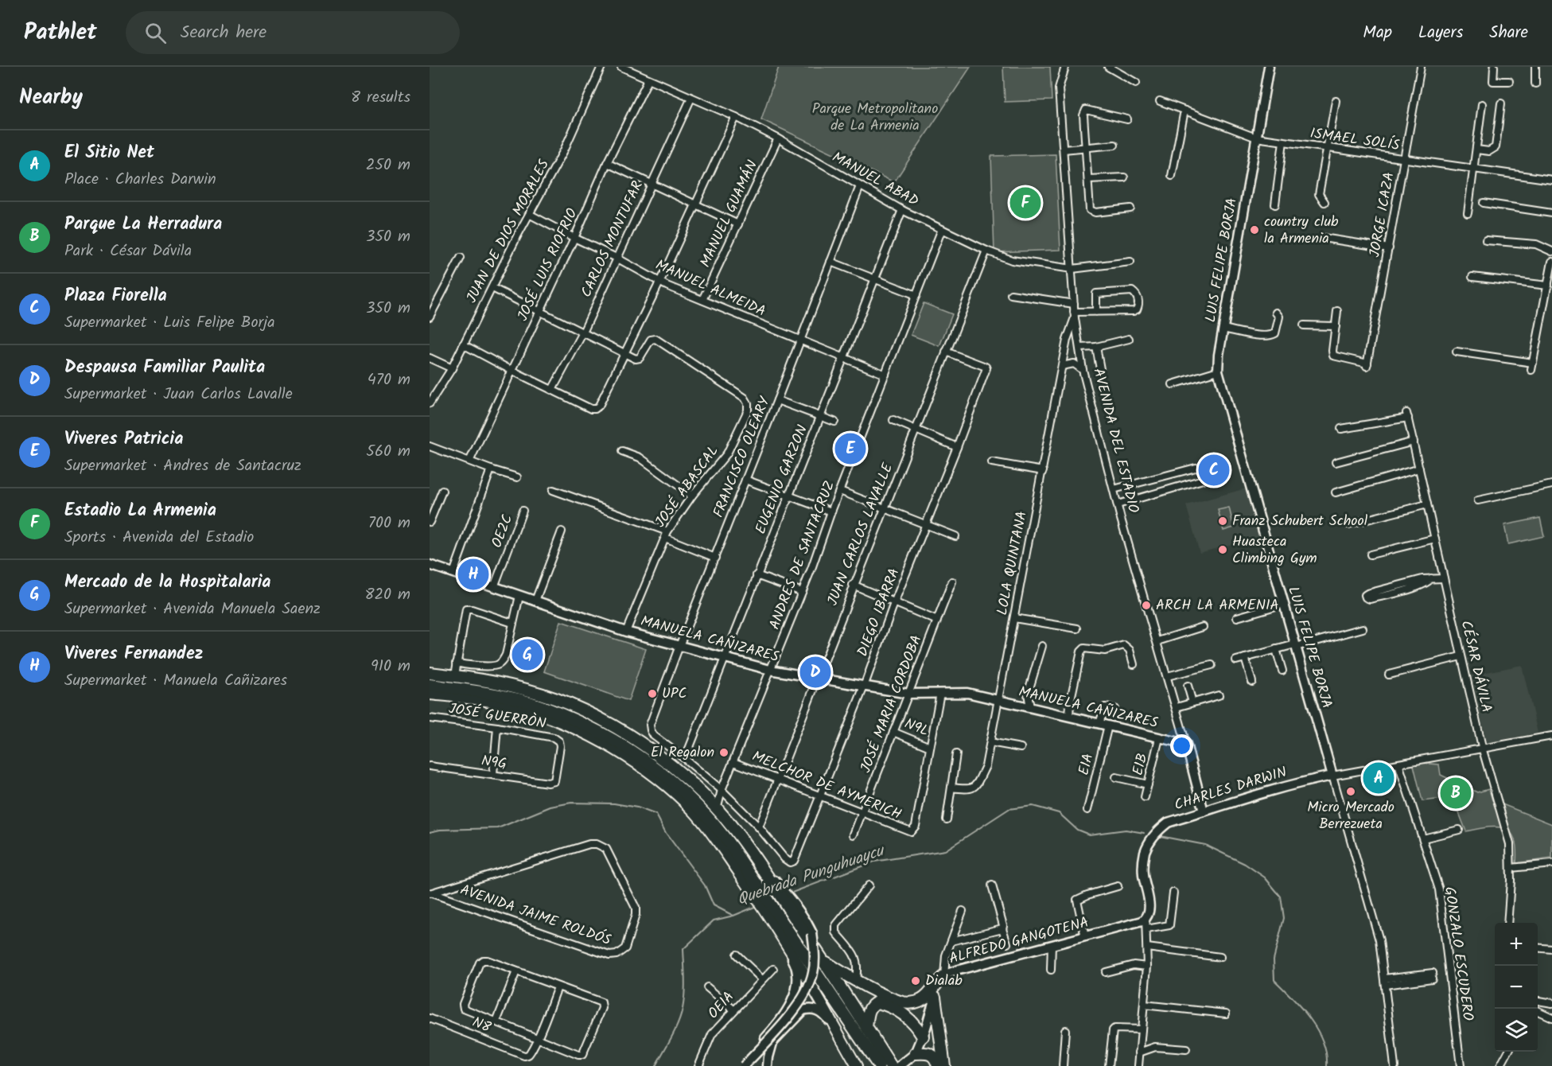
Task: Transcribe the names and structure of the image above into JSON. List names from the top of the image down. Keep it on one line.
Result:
{"streets":{"street":["ISMAEL SOLÍS","MANUEL ABAD","MANUEL GUAMÁN","JORGE ICAZA","JUAN DE DIOS MORALES","CARLOS MONTUFAR","LUIS FELIPE BORJA","JOSÉ LUIS RIOFRIO","MANUEL ALMEIDA","AVENIDA DEL ESTADIO","FRANCISCO OLEARY","EUGENIO GARZON","JOSÉ ABASCAL","OE2C","JUAN CARLOS LAVALLE","ANDRES DE SANTACRUZ","LOLA QUINTANA","DIEGO IBARRA","MANUELA CAÑIZARES","CÉSAR DÁVILA","JOSÉ MARIA CORDOBA","JOSÉ GUERRÒN","N9L","N9G","E1A","E1B","MELCHOR DE AYMERICH","CHARLES DARWIN","AVENIDA JAIME ROLDÓS","ALFREDO GANGOTENA","GONZALO ESCUDERO","OE1A","N8"]},"crossings":[["ISMAEL SOLÍS","JORGE ICAZA"],["ISMAEL SOLÍS","LUIS FELIPE BORJA"],["MANUEL ABAD","MANUEL GUAMÁN"],["MANUEL ABAD","CARLOS MONTUFAR"],["MANUEL ABAD","JOSÉ LUIS RIOFRIO"],["MANUEL ABAD","AVENIDA DEL ESTADIO"],["MANUEL ABAD","FRANCISCO OLEARY"],["MANUEL ABAD","EUGENIO GARZON"],["MANUEL ABAD","JUAN CARLOS LAVALLE"],["MANUEL ABAD","ANDRES DE SANTACRUZ"],["MANUEL GUAMÁN","MANUEL ALMEIDA"],["JUAN DE DIOS MORALES","MANUEL ALMEIDA"],["CARLOS MONTUFAR","MANUEL ALMEIDA"],["LUIS FELIPE BORJA","CHARLES DARWIN"],["JOSÉ LUIS RIOFRIO","MANUEL ALMEIDA"],["MANUEL ALMEIDA","FRANCISCO OLEARY"],["MANUEL ALMEIDA","EUGENIO GARZON"],["MANUEL ALMEIDA","ANDRES DE SANTACRUZ"],["AVENIDA DEL ESTADIO","LOLA QUINTANA"],["AVENIDA DEL ESTADIO","MANUELA CAÑIZARES"],["AVENIDA DEL ESTADIO","CHARLES DARWIN"],["FRANCISCO OLEARY","EUGENIO GARZON"],["FRANCISCO OLEARY","MANUELA CAÑIZARES"],["EUGENIO GARZON","MANUELA CAÑIZARES"],["JOSÉ ABASCAL","MANUELA CAÑIZARES"],["OE2C","MANUELA CAÑIZARES"],["JUAN CARLOS LAVALLE","DIEGO IBARRA"],["JUAN CARLOS LAVALLE","MANUELA CAÑIZARES"],["JUAN CARLOS LAVALLE","MELCHOR DE AYMERICH"],["ANDRES DE SANTACRUZ","MANUELA CAÑIZARES"],["ANDRES DE SANTACRUZ","MELCHOR DE AYMERICH"],["LOLA QUINTANA","MANUELA CAÑIZARES"],["DIEGO IBARRA","MANUELA CAÑIZARES"],["DIEGO IBARRA","MELCHOR DE AYMERICH"],["MANUELA CAÑIZARES","JOSÉ MARIA CORDOBA"],["MANUELA CAÑIZARES","E1A"],["MANUELA CAÑIZARES","E1B"],["MANUELA CAÑIZARES","MELCHOR DE AYMERICH"],["CÉSAR DÁVILA","CHARLES DARWIN"],["JOSÉ MARIA CORDOBA","N9L"],["JOSÉ MARIA CORDOBA","MELCHOR DE AYMERICH"],["JOSÉ GUERRÒN","N9G"],["N9L","MELCHOR DE AYMERICH"],["CHARLES DARWIN","ALFREDO GANGOTENA"],["CHARLES DARWIN","GONZALO ESCUDERO"]],"water":["Quebrada Punguhuaycu"],"parks":["Parque Metropolitano de La Armenia"],"places":["country club la Armenia","Franz Schubert School","Huasteca Climbing Gym","ARCH LA ARMENIA","UPC","El Regalon","Micro Mercado Berrezueta","Dialab"],"page":{"header":"Pathlet","search":"Search here","nav":["Map","Layers","Share"],"heading":["Nearby","8 results"],"list":[{"mark":"A","name":"El Sitio Net","note":"Place · Charles Darwin","value":"250 m"},{"mark":"B","name":"Parque La Herradura","note":"Park · César Dávila","value":"350 m"},{"mark":"C","name":"Plaza Fiorella","note":"Supermarket · Luis Felipe Borja","value":"350 m"},{"mark":"D","name":"Despausa Familiar Paulita","note":"Supermarket · Juan Carlos Lavalle","value":"470 m"},{"mark":"E","name":"Viveres Patricia","note":"Supermarket · Andres de Santacruz","value":"560 m"},{"mark":"F","name":"Estadio La Armenia","note":"Sports · Avenida del Estadio","value":"700 m"},{"mark":"G","name":"Mercado de la Hospitalaria","note":"Supermarket · Avenida Manuela Saenz","value":"820 m"},{"mark":"H","name":"Viveres Fernandez","note":"Supermarket · Manuela Cañizares","value":"910 m"}],"pins":["F","E","C","H","G","D","A","B"],"map_buttons":["+","−"]}}
